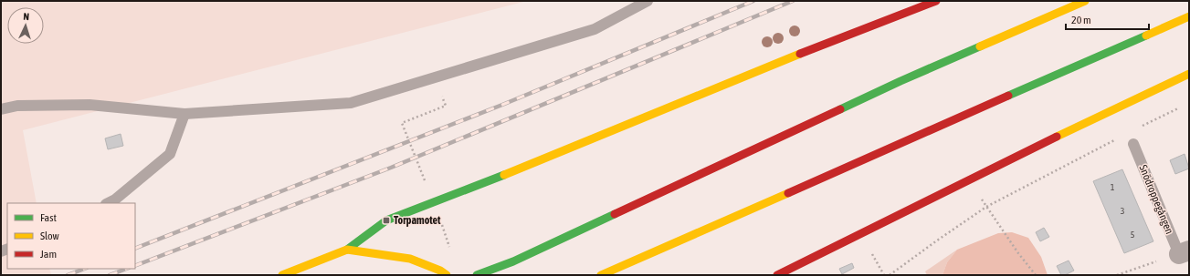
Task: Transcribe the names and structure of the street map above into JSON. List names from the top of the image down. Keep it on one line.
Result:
{"streets":{"lane":["Snödroppegången"]},"places":{"transit":["Torpamotet"]},"house_numbers":["1","3","5"],"legend":["Fast","Slow","Jam"],"scale_bar":"20 m","north":"top"}
